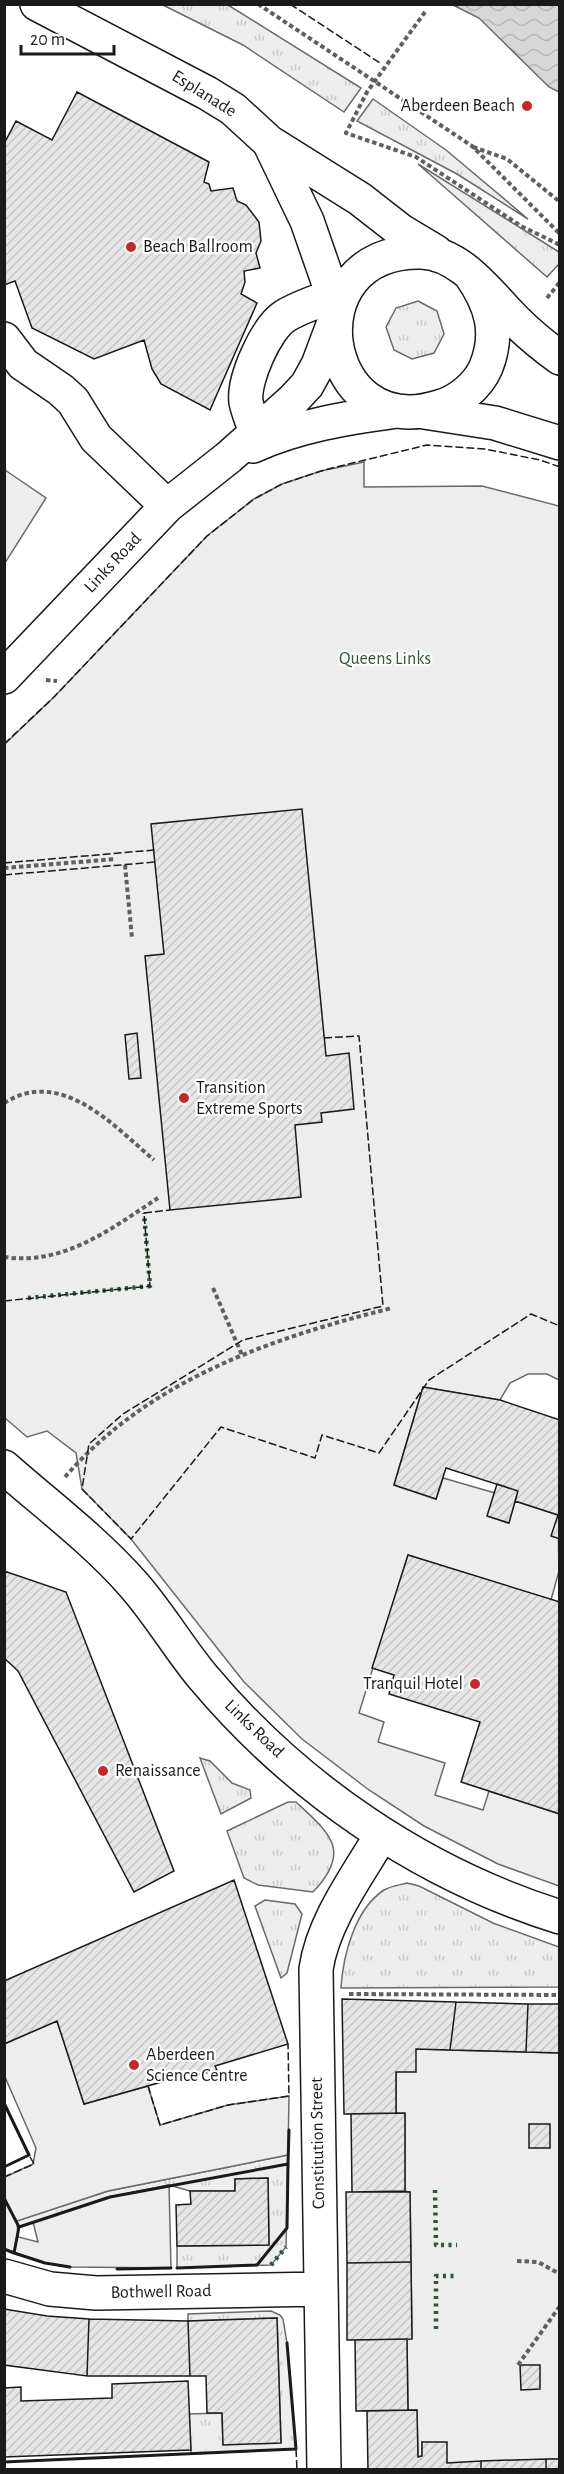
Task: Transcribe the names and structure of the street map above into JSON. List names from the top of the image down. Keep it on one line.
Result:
{"streets":{"street":["Esplanade","Links Road","Constitution Street","Bothwell Road"]},"crossings":[["Esplanade","Links Road"],["Links Road","Constitution Street"],["Constitution Street","Bothwell Road"]],"parks":["Queens Links"],"places":["Aberdeen Beach","Beach Ballroom","Transition Extreme Sports","Tranquil Hotel","Renaissance","Aberdeen Science Centre"],"scale_bar":"20 m"}
